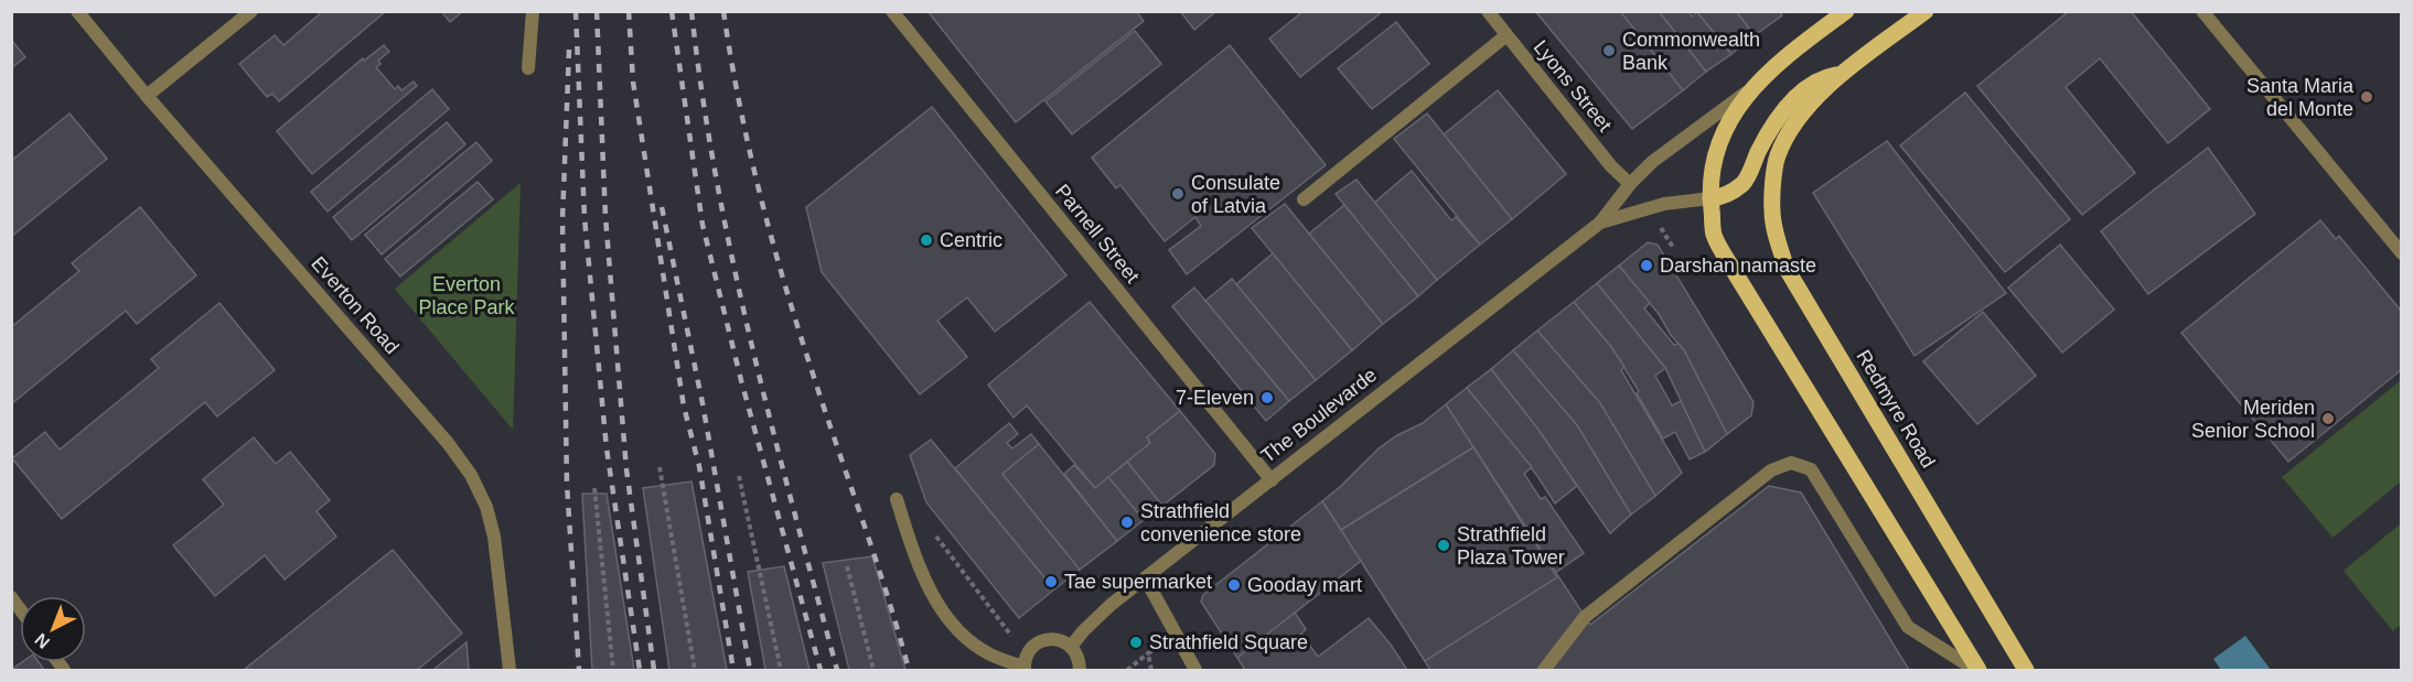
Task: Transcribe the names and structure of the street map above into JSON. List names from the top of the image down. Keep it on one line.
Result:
{"streets":{"main road":["Redmyre Road","The Boulevarde"],"street":["Lyons Street","Parnell Street","Everton Road"]},"crossings":[["Lyons Street","The Boulevarde"],["Parnell Street","The Boulevarde"]],"parks":["Everton Place Park"],"places":["Commonwealth Bank","Santa Maria del Monte","Consulate of Latvia","Centric","Darshan namaste","7-Eleven","Meriden Senior School","Strathfield convenience store","Strathfield Plaza Tower","Tae supermarket","Gooday mart","Strathfield Square"],"north":"bottom left"}
